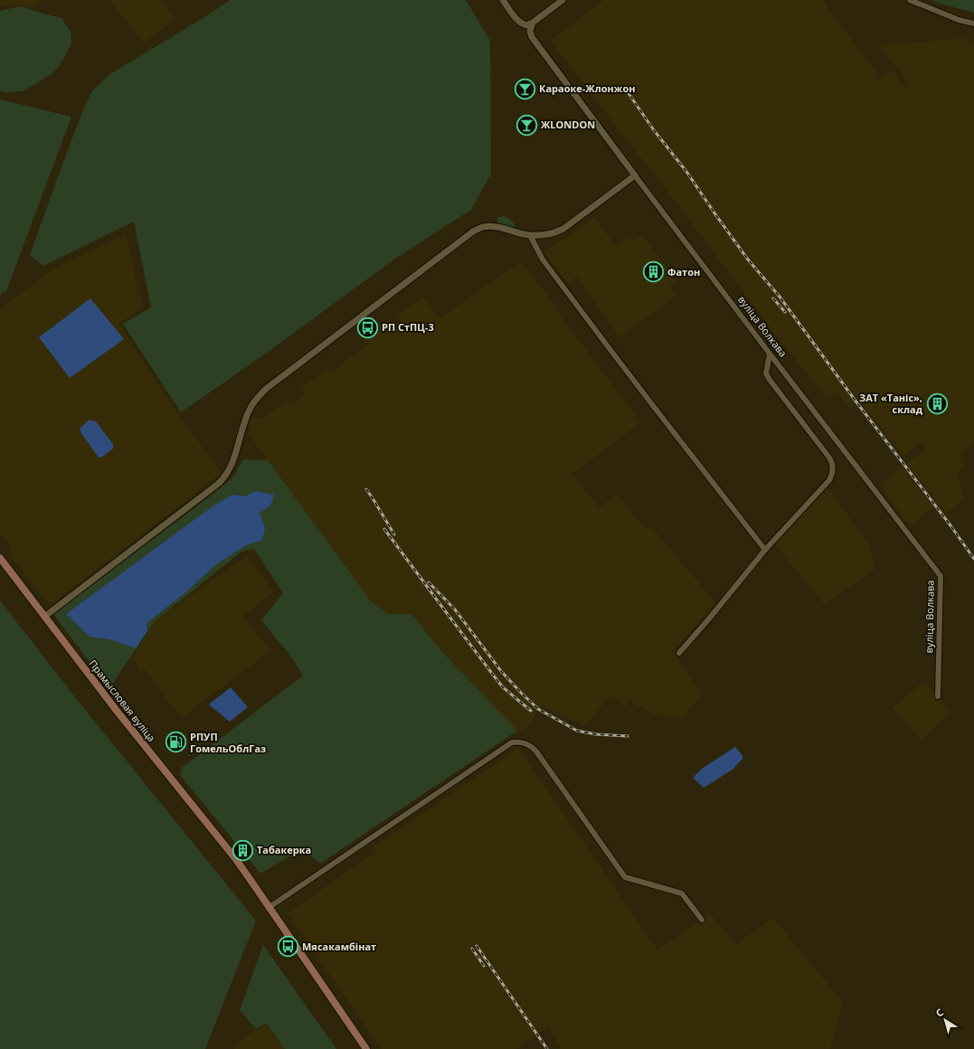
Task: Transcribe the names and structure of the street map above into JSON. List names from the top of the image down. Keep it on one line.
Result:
{"streets":{"main road":["Прамысловая вуліца"],"street":["вуліца Волкава"]},"places":{"bar":["Караоке-Жлонжон","ЖLONDON"],"building":["Фатон","ЗАТ «Таніс», склад","Табакерка"],"bus stop":["РП СтПЦ-3","Мясакамбінат"],"fuel station":["РПУП ГомельОблГаз"]},"north":"top left"}
